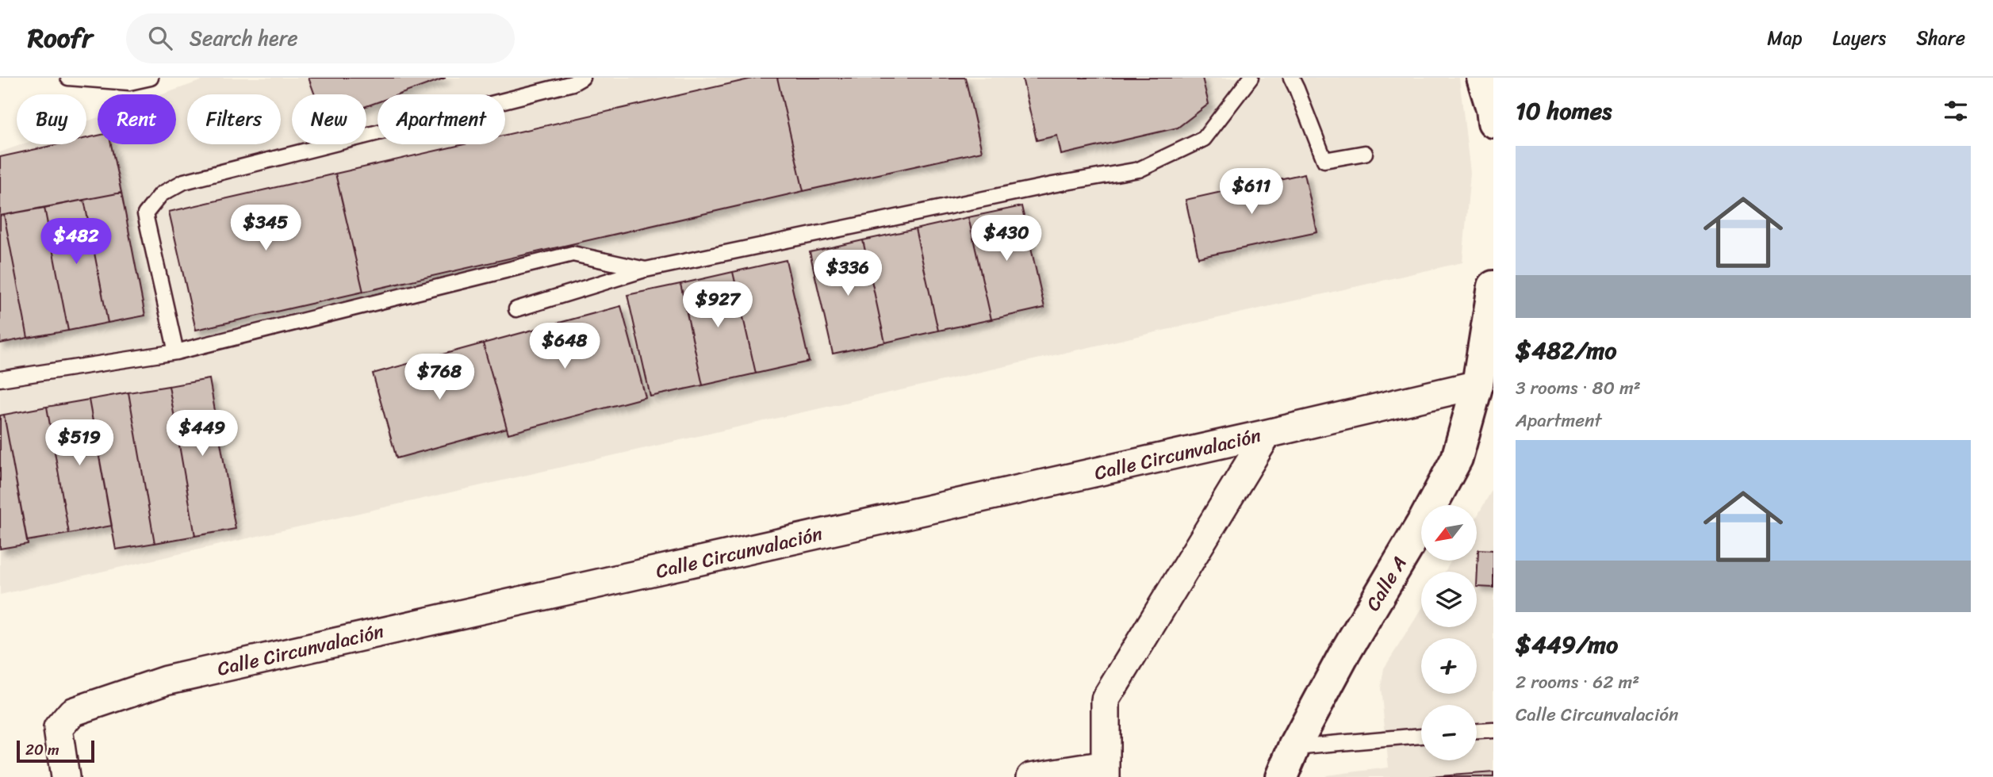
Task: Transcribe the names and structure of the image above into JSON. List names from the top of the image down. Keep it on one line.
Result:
{"streets":{"street":["Calle Circunvalación","Calle A"]},"crossings":[["Calle Circunvalación","Calle A"]],"scale_bar":"20 m","north":"bottom left","page":{"header":"Roofr","search":"Search here","nav":["Map","Layers","Share"],"heading":"10 homes","chip":["Buy","Rent","Filters","New","Apartment"],"list":[{"name":"$482/mo","note":"3 rooms · 80 m² · Apartment"},{"name":"$449/mo","note":"2 rooms · 62 m² · Calle Circunvalación"}],"price":["$611","$345","$430","$482","$336","$927","$648","$768","$449","$519"],"map_buttons":["+","−"],"scale":"20 m"}}
